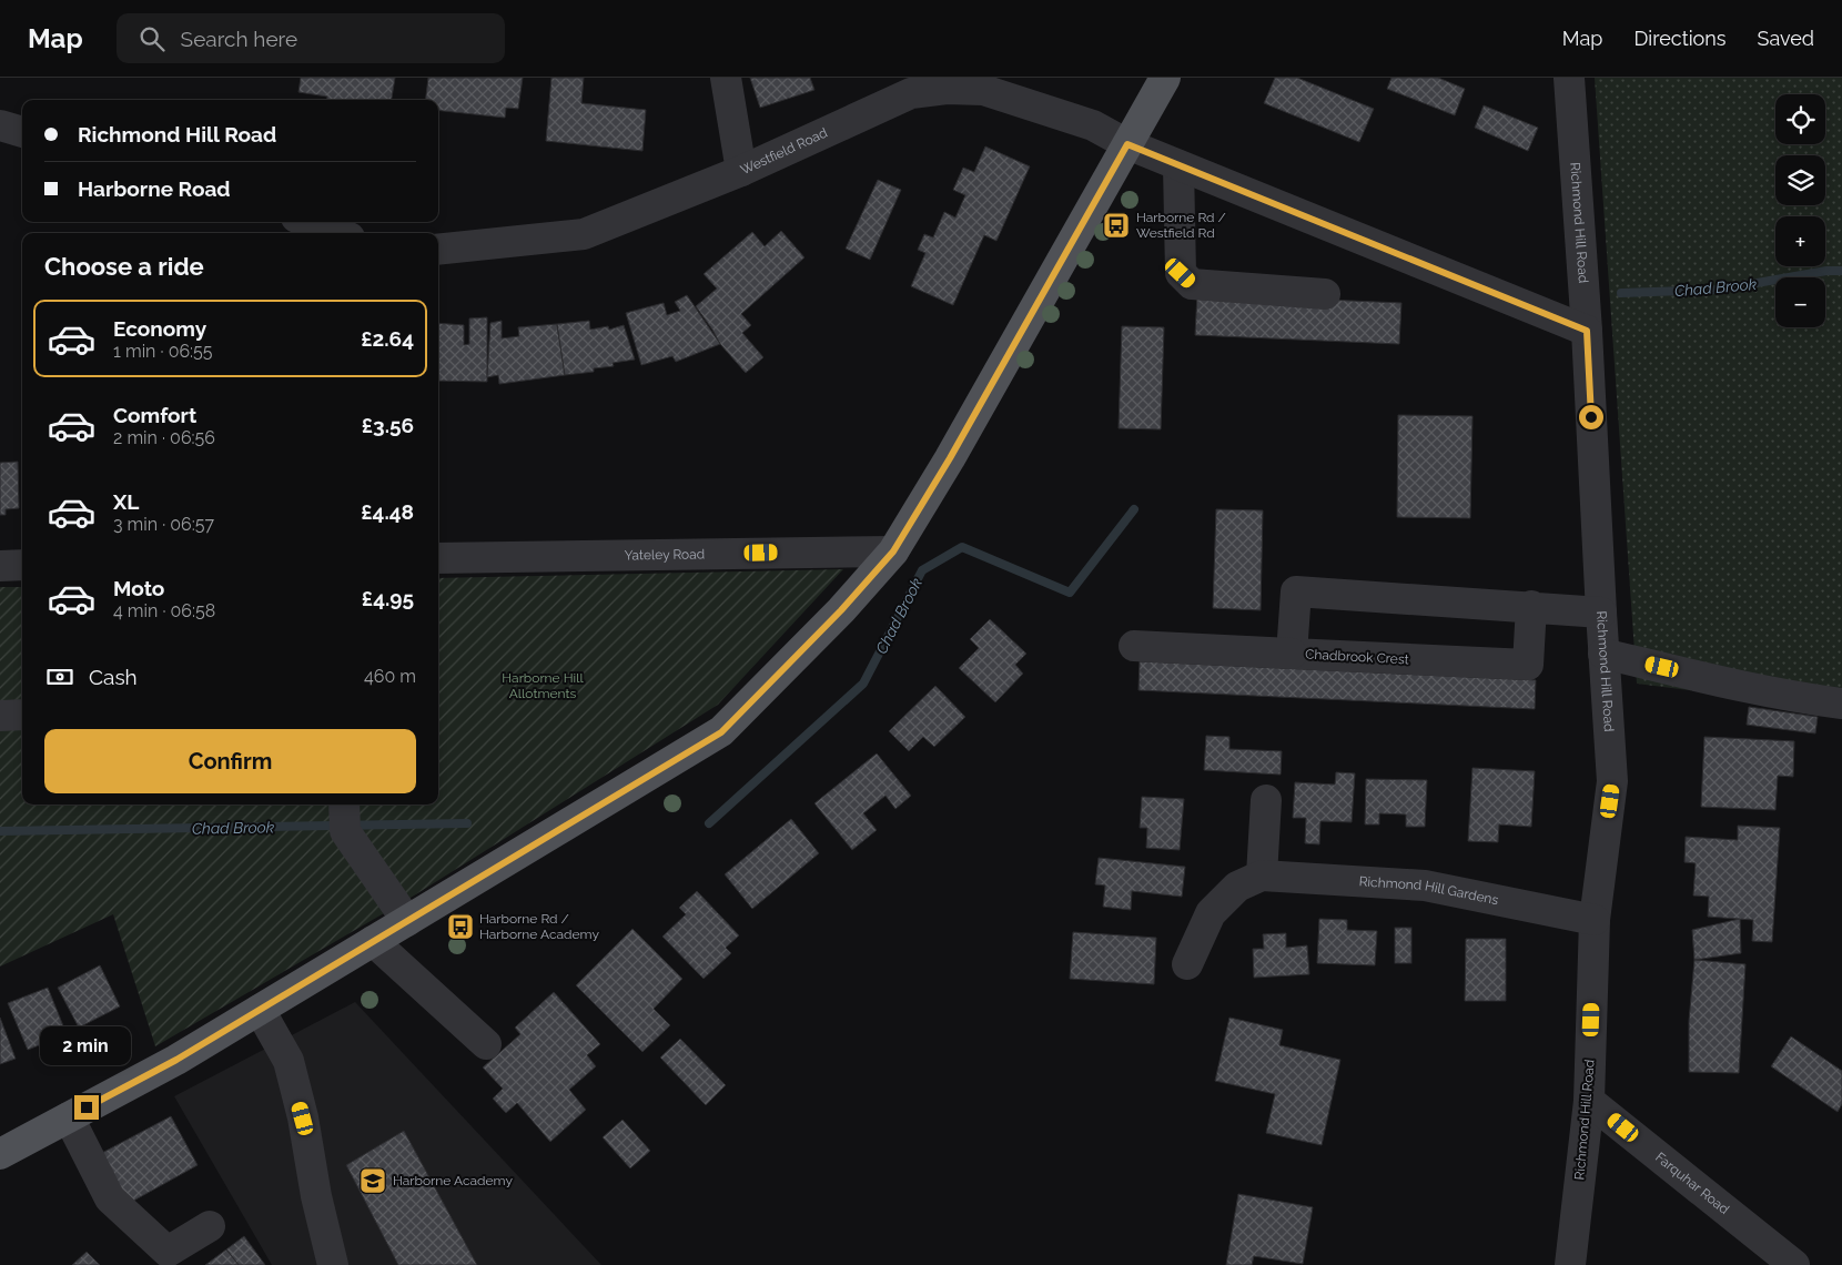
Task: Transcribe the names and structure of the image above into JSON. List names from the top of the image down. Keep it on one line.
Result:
{"streets":{"street":["Westfield Road","Richmond Hill Road","Yateley Road","Chadbrook Crest","Richmond Hill Gardens","Farquhar Road"]},"crossings":[["Westfield Road","Richmond Hill Road"],["Richmond Hill Road","Chadbrook Crest"],["Richmond Hill Road","Richmond Hill Gardens"],["Richmond Hill Road","Farquhar Road"]],"water":["Chad Brook"],"parks":["Harborne Hill Allotments"],"places":{"bus stop":["Harborne Rd / Westfield Rd","Harborne Rd / Harborne Academy"],"school or university":["Harborne Academy"]},"page":{"header":"Map","search":"Search here","nav":["Map","Directions","Saved"],"map_buttons":["+","−"],"banner":["Richmond Hill Road","Harborne Road"],"heading":"Choose a ride","list":[{"name":"Economy","note":"1 min · 06:55","value":"£2.64"},{"name":"Comfort","note":"2 min · 06:56","value":"£3.56"},{"name":"XL","note":"3 min · 06:57","value":"£4.48"},{"name":"Moto","note":"4 min · 06:58","value":"£4.95"}],"pay":["Cash","460 m"],"buttons":"Confirm","bubble":"2 min"}}
